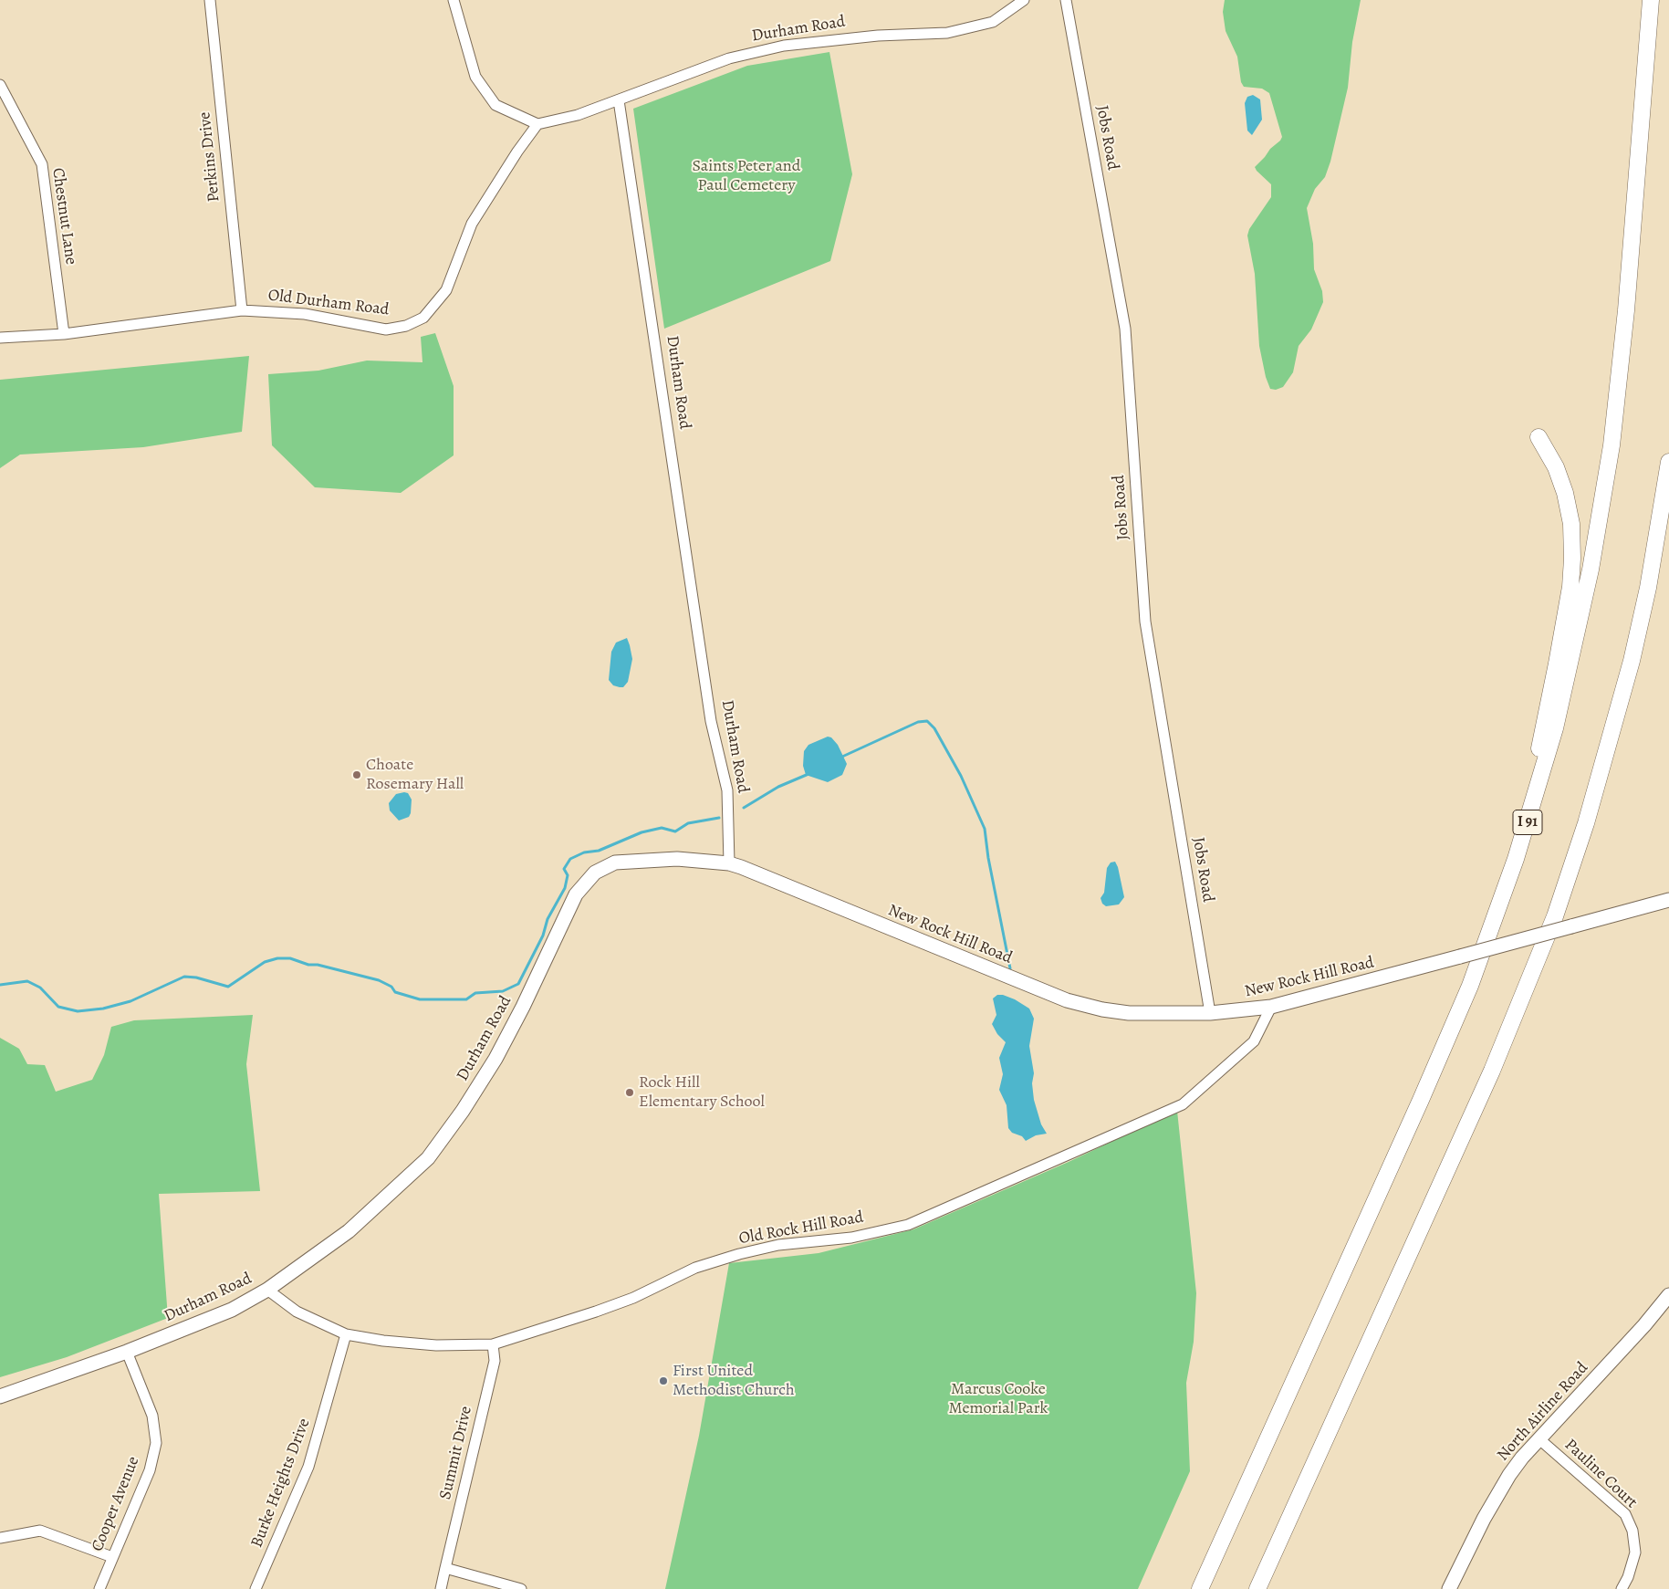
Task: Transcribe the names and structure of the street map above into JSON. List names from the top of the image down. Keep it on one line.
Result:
{"streets":{"highway":["I 91"],"main road":["Durham Road","New Rock Hill Road","North Airline Road"],"street":["Jobs Road","Perkins Drive","Chestnut Lane","Old Durham Road","Old Rock Hill Road","Summit Drive","Pauline Court","Burke Heights Drive","Cooper Avenue"]},"crossings":[["Durham Road","New Rock Hill Road"],["Durham Road","Old Rock Hill Road"],["Durham Road","Cooper Avenue"],["Jobs Road","New Rock Hill Road"],["Perkins Drive","Old Durham Road"],["Chestnut Lane","Old Durham Road"],["New Rock Hill Road","Old Rock Hill Road"],["Old Rock Hill Road","Summit Drive"],["Old Rock Hill Road","Burke Heights Drive"],["North Airline Road","Pauline Court"]],"parks":["Saints Peter and Paul Cemetery","Marcus Cooke Memorial Park"],"places":["Choate Rosemary Hall","Rock Hill Elementary School","First United Methodist Church"]}
